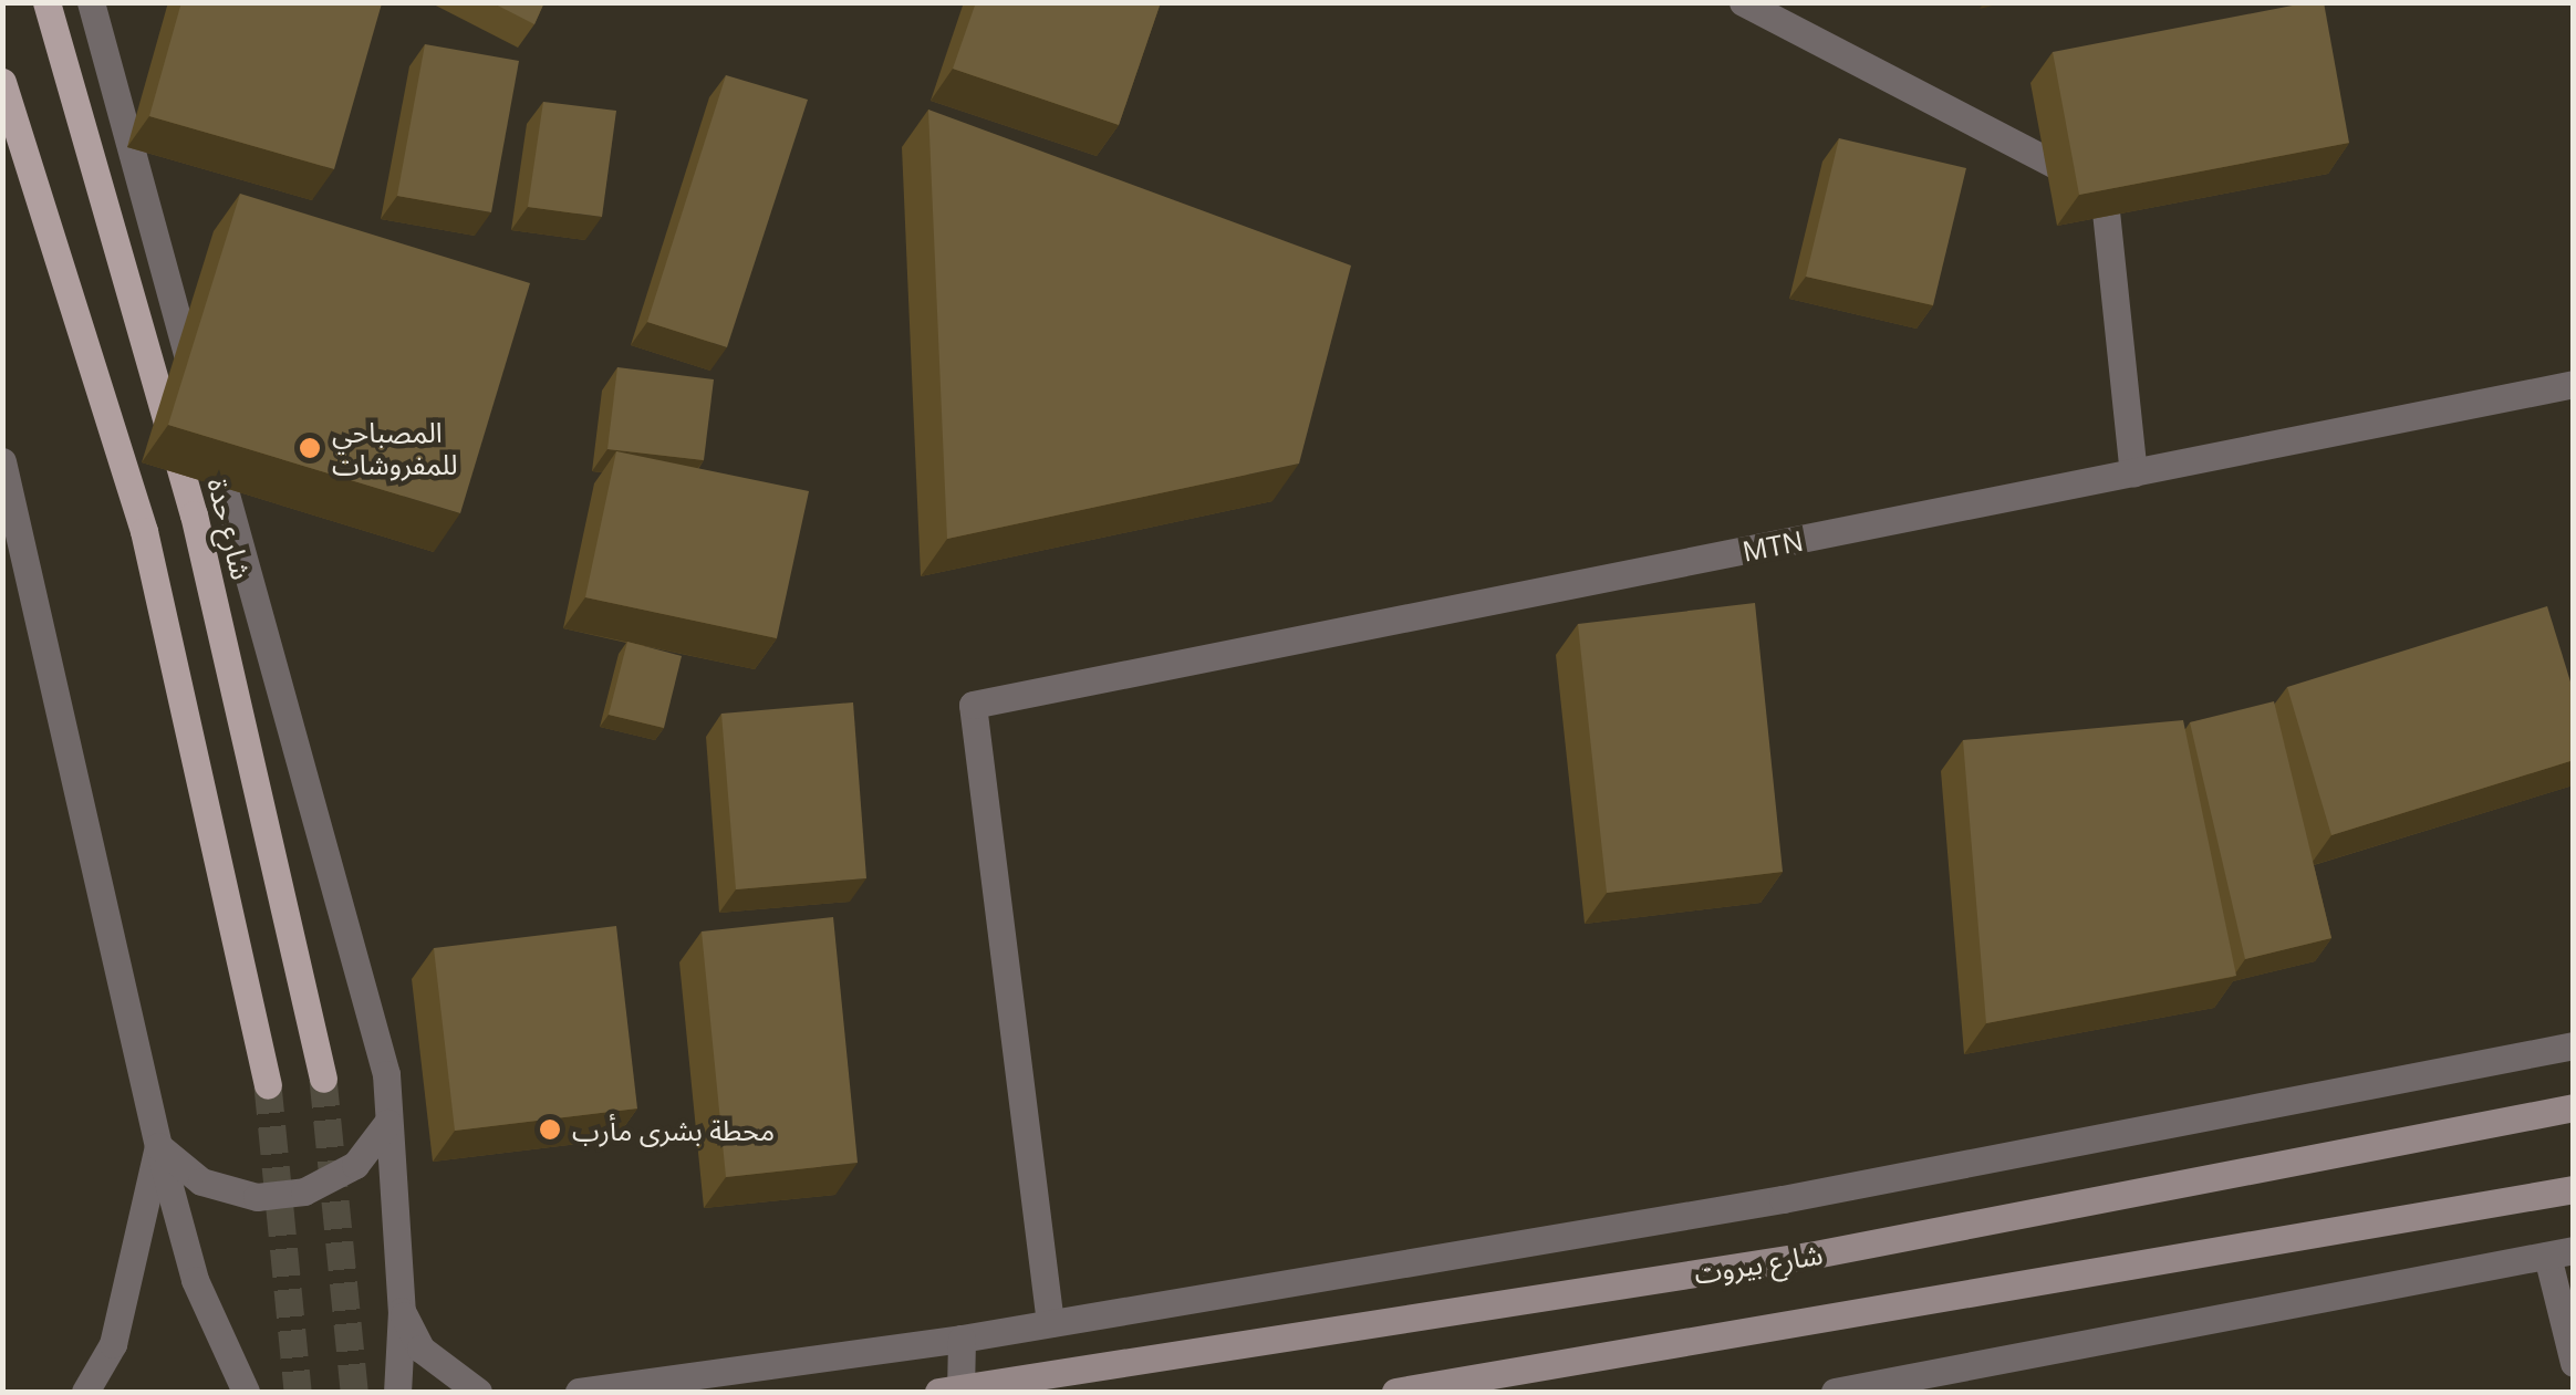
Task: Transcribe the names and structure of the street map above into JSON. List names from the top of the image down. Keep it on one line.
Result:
{"streets":{"main road":["شارع حدة","شارع بيروت"],"street":["MTN"]},"places":["المصباحي للمفروشات","محطة بشرى مأرب"]}
